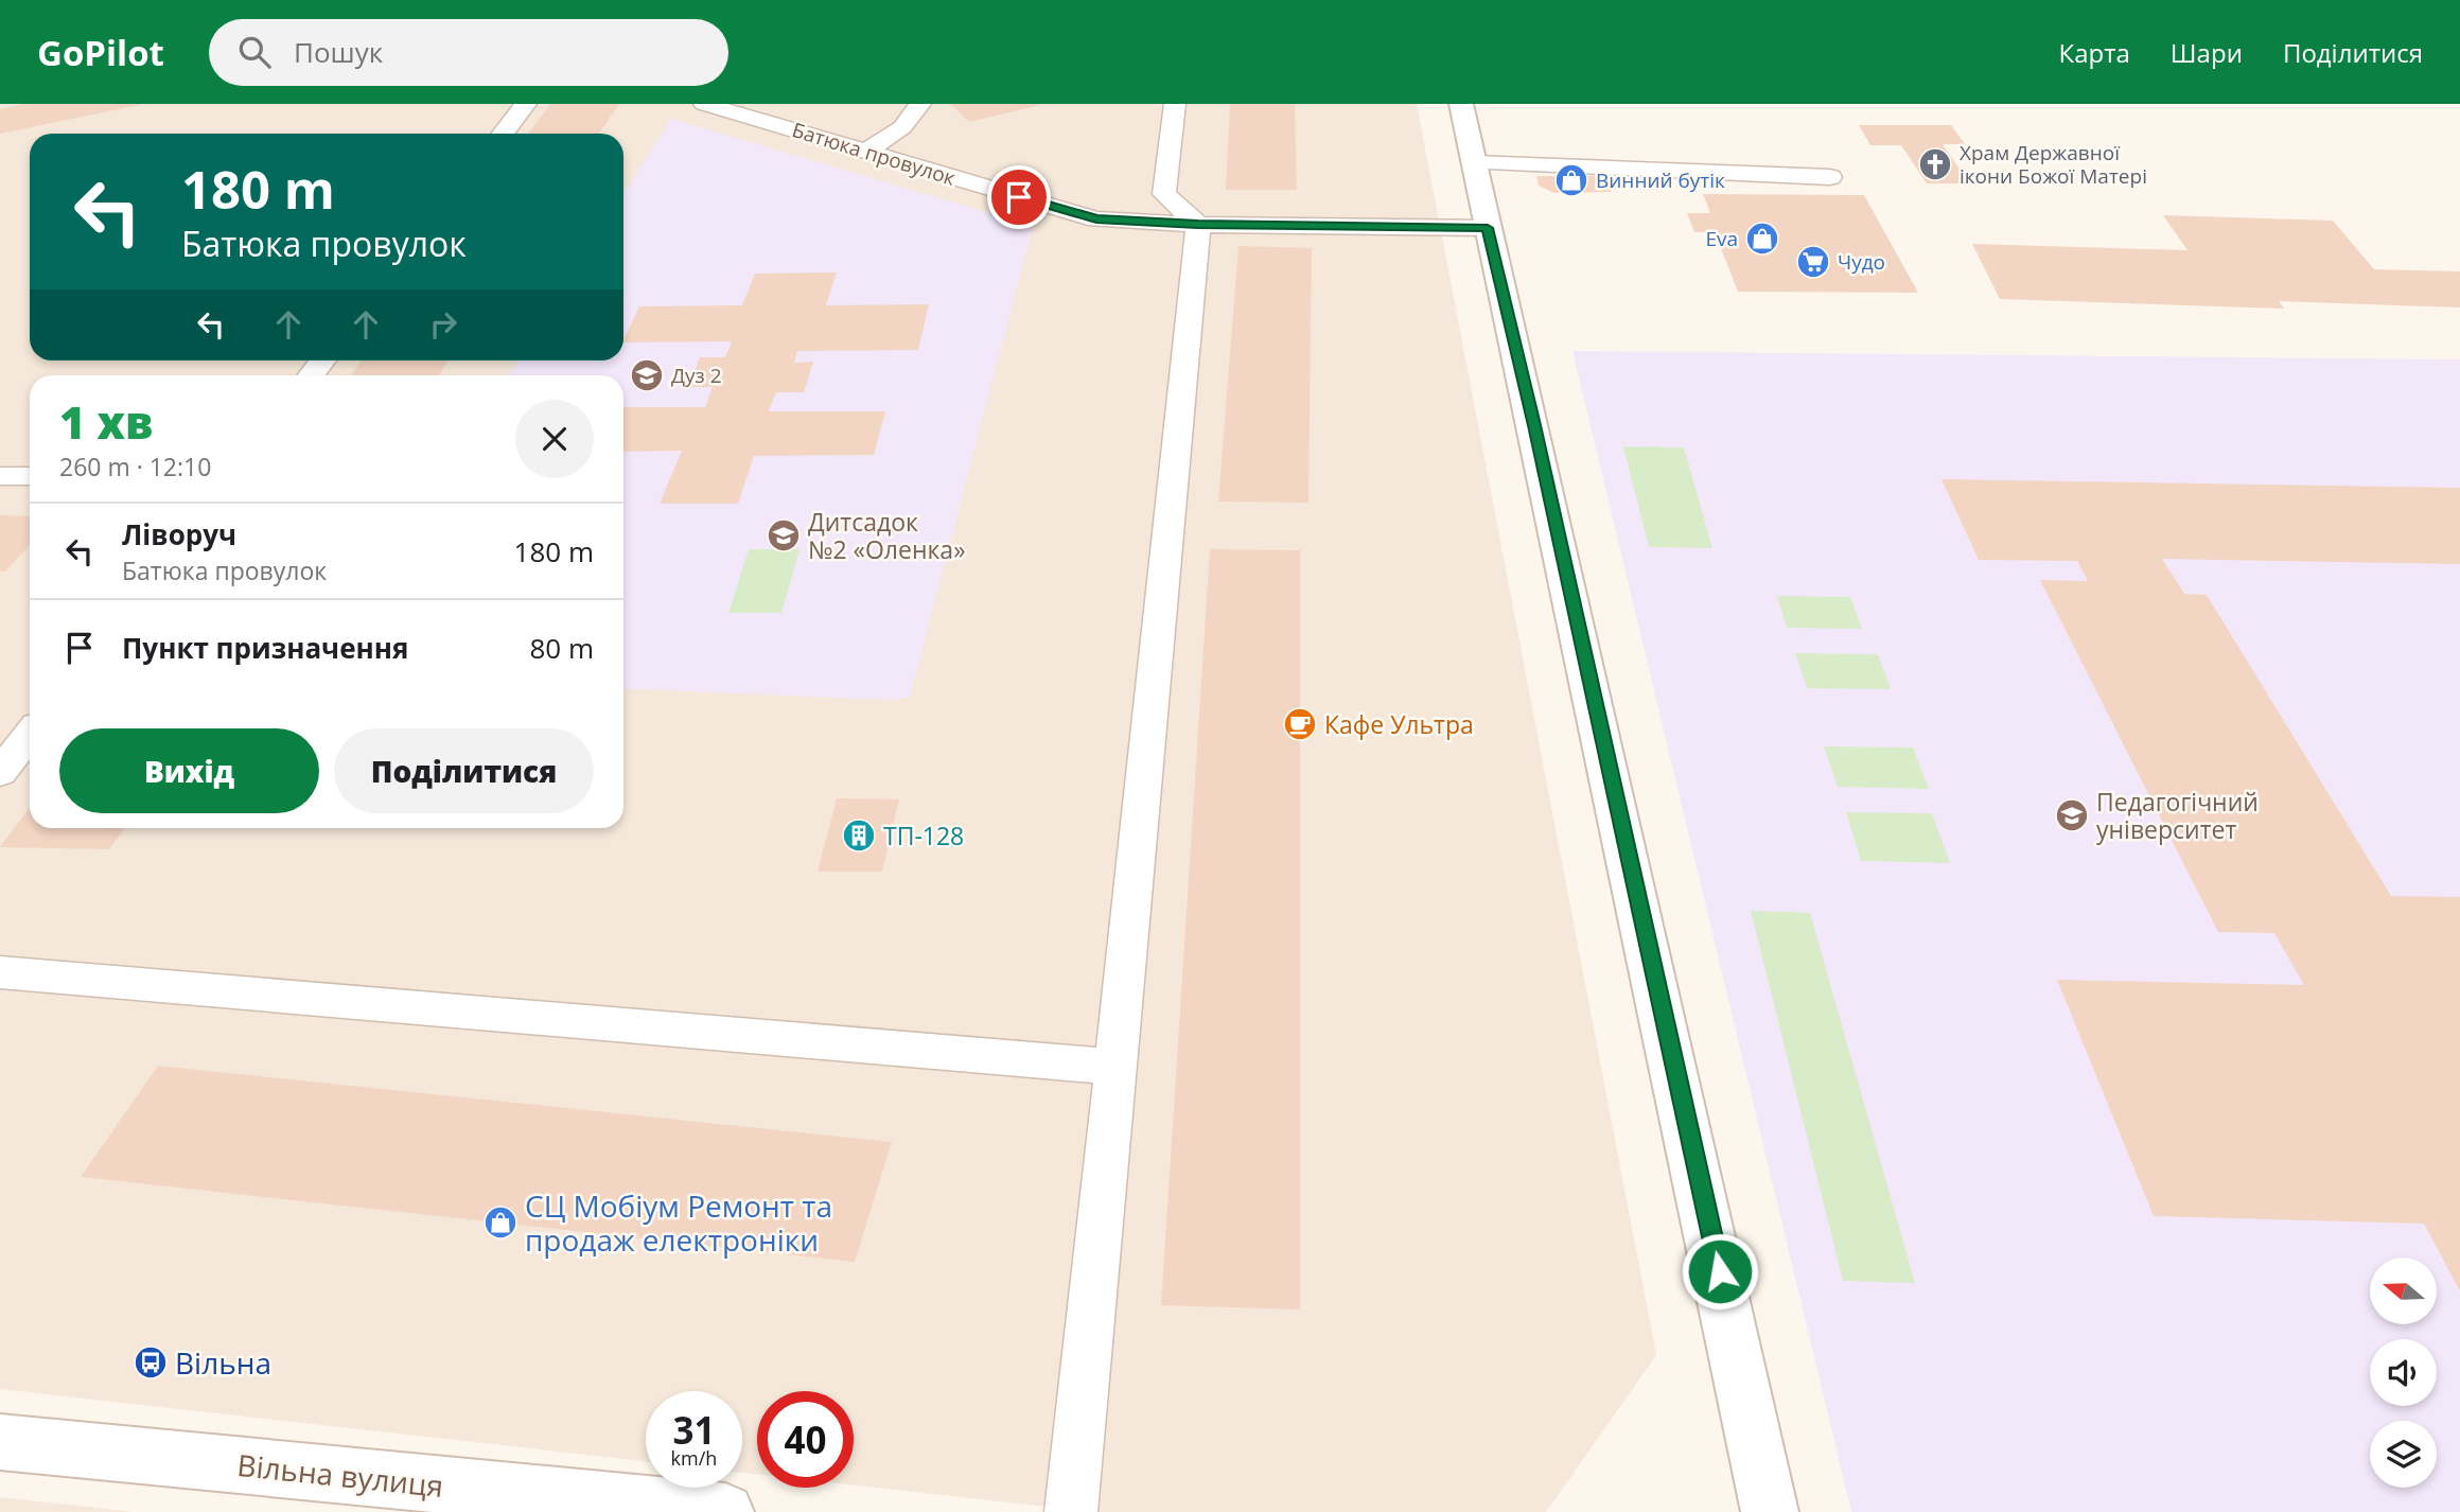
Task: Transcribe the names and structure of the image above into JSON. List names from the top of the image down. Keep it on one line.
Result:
{"streets":{"street":["Вільна вулиця"],"lane":["Батюка провулок"]},"places":{"church":["Храм Державної ікони Божої Матері"],"shop":["Винний бутік","Eva","СЦ Мобіум Ремонт та продаж електроніки"],"supermarket":["Чудо"],"school or university":["Дуз 2","Дитсадок №2 «Оленка»","Педагогічний університет"],"cafe":["Кафе Ультра"],"building":["ТП-128"],"bus stop":["Вільна"]},"north":"left","page":{"header":"GoPilot","search":"Пошук","nav":["Карта","Шари","Поділитися"],"turn":["180 m","Батюка провулок"],"heading":["1 хв","260 m · 12:10"],"list":[{"name":"Ліворуч","note":"Батюка провулок","value":"180 m"},{"name":"Пункт призначення","value":"80 m"}],"buttons":["Вихід","Поділитися"],"speed":"31 km/h","limit":"40"}}
